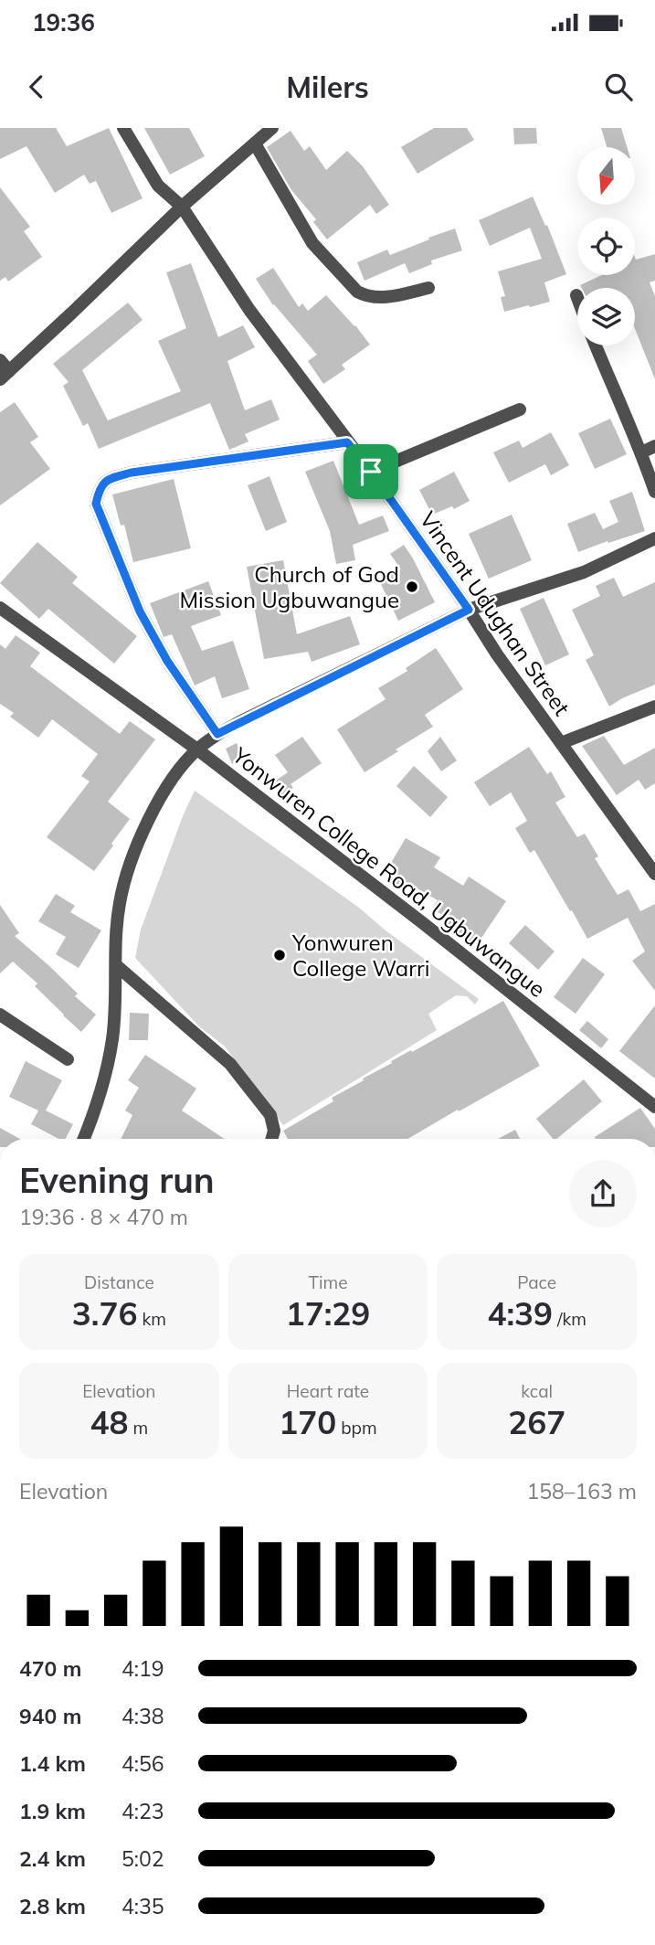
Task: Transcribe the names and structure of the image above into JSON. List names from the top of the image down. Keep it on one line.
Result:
{"streets":{"street":["Vincent Udughan Street","Yonwuren College Road, Ugbuwangue"]},"places":["Church of God Mission Ugbuwangue","Yonwuren College Warri"],"north":"bottom","page":{"status":"19:36","header":"Milers","heading":["Evening run","19:36 · 8 × 470 m"],"stats":[["Distance","3.76 km"],["Time","17:29"],["Pace","4:39 /km"],["Elevation","48 m"],["Heart rate","170 bpm"],["kcal","267"]],"chart":["Elevation","158–163 m"],"list":[{"name":"470 m","note":"4:19"},{"name":"940 m","note":"4:38"},{"name":"1.4 km","note":"4:56"},{"name":"1.9 km","note":"4:23"},{"name":"2.4 km","note":"5:02"},{"name":"2.8 km","note":"4:35"}]}}
